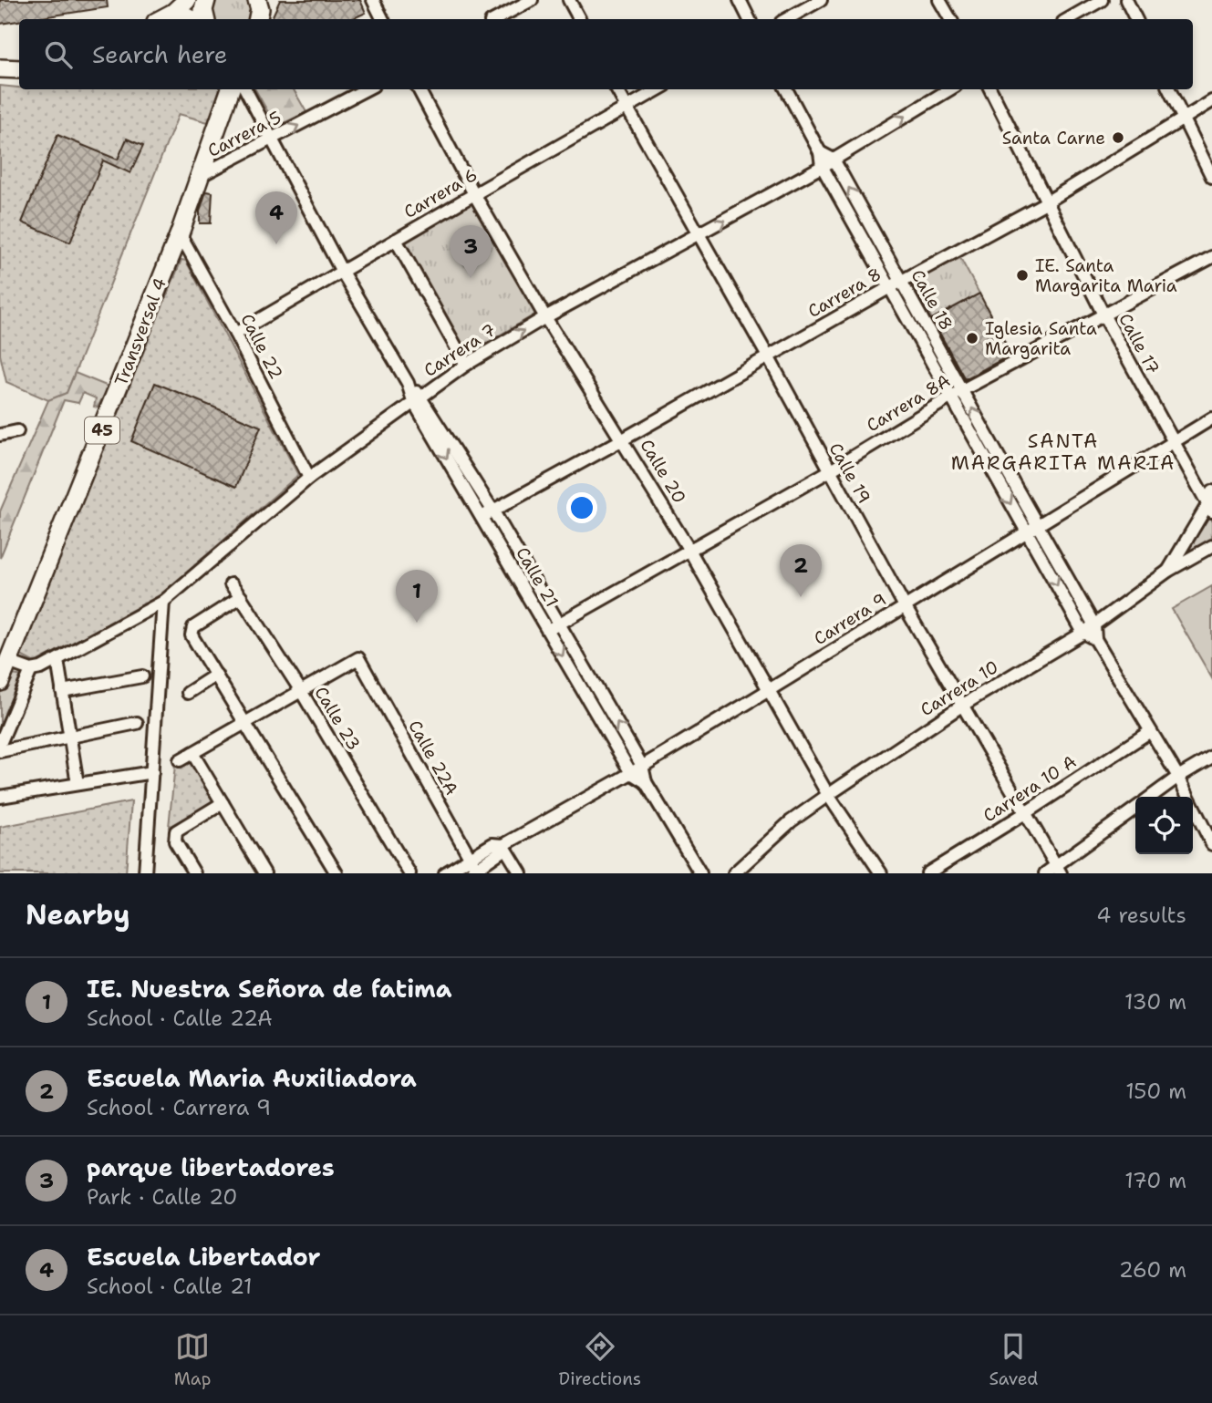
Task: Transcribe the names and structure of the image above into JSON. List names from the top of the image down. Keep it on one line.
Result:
{"streets":{"main road":["Transversal 4","45"],"street":["Carrera 5","Carrera 6","Carrera 8","Calle 18","Calle 17","Calle 22","Carrera 7","Carrera 8A","Calle 20","Calle 19","Calle 21","Carrera 9","Carrera 10","Calle 23","Calle 22A","Carrera 10 A"]},"crossings":[["Carrera 5","Transversal 4"],["Carrera 5","Calle 21"],["Carrera 6","Calle 22"],["Carrera 6","Calle 20"],["Carrera 6","Calle 19"],["Carrera 6","Calle 21"],["Carrera 8","Calle 18"],["Carrera 8","Calle 17"],["Carrera 8","Calle 20"],["Carrera 8","Calle 19"],["Carrera 8","Calle 21"],["Calle 18","Carrera 7"],["Calle 18","Carrera 8A"],["Calle 18","Carrera 9"],["Calle 18","Carrera 10"],["Calle 18","Carrera 10 A"],["Transversal 4","Calle 22"],["Calle 17","Carrera 8A"],["Calle 17","Carrera 9"],["Calle 22","Carrera 7"],["Carrera 7","Calle 20"],["Carrera 7","Calle 19"],["Carrera 7","Calle 21"],["Carrera 8A","Calle 20"],["Carrera 8A","Calle 19"],["Carrera 8A","Calle 21"],["Calle 20","Carrera 9"],["Calle 20","Carrera 10"],["Calle 19","Carrera 9"],["Calle 19","Carrera 10"],["Calle 19","Carrera 10 A"],["Calle 21","Carrera 9"],["Calle 23","Calle 22A"]],"one_way":["Carrera 5"],"districts":["SANTA MARGARITA MARIA"],"places":["Santa Carne","IE. Santa Margarita Maria","Iglesia Santa Margarita"],"page":{"search":"Search here","pins":["4","3","2","1"],"heading":["Nearby","4 results"],"list":[{"mark":"1","name":"IE. Nuestra Señora de fatima","note":"School · Calle 22A","value":"130 m"},{"mark":"2","name":"Escuela Maria Auxiliadora","note":"School · Carrera 9","value":"150 m"},{"mark":"3","name":"parque libertadores","note":"Park · Calle 20","value":"170 m"},{"mark":"4","name":"Escuela Libertador","note":"School · Calle 21","value":"260 m"}],"nav":["Map","Directions","Saved"]}}
